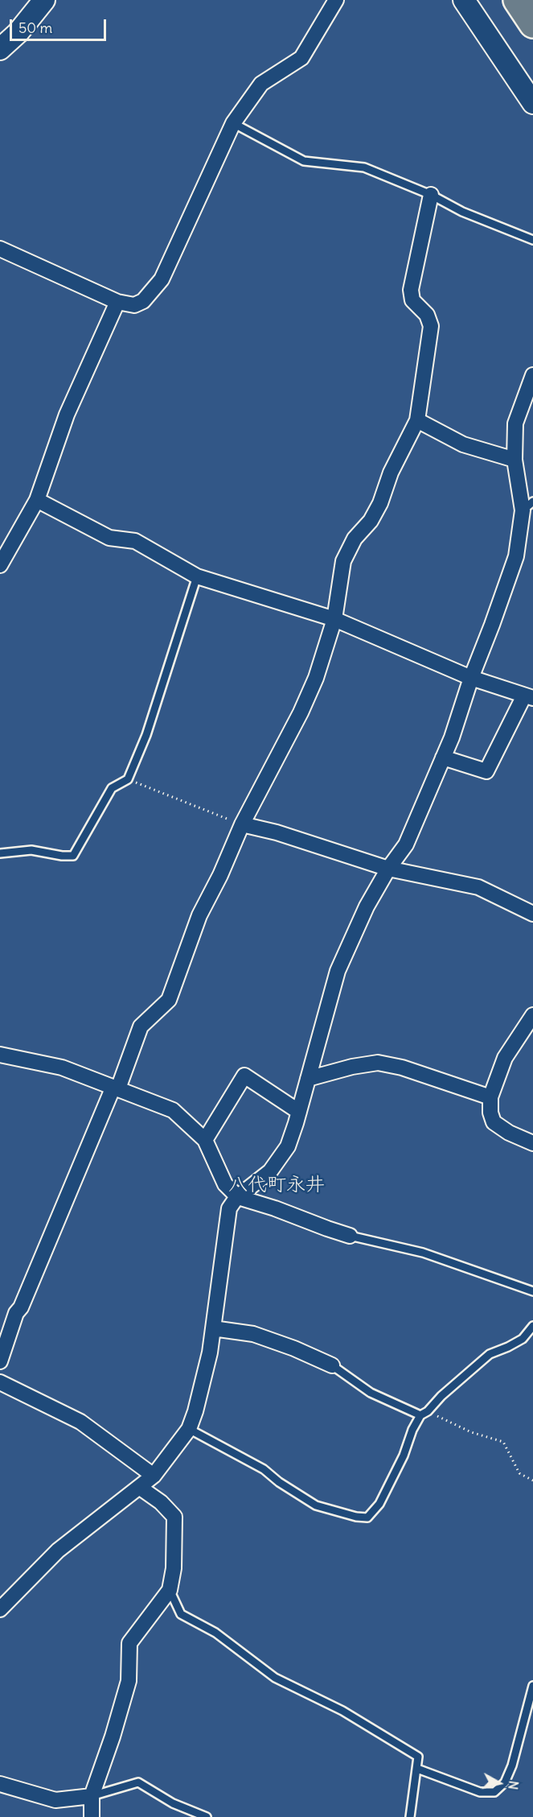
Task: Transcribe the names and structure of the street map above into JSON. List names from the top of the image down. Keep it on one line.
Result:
{"districts":["八代町永井"],"scale_bar":"50 m","north":"right"}
